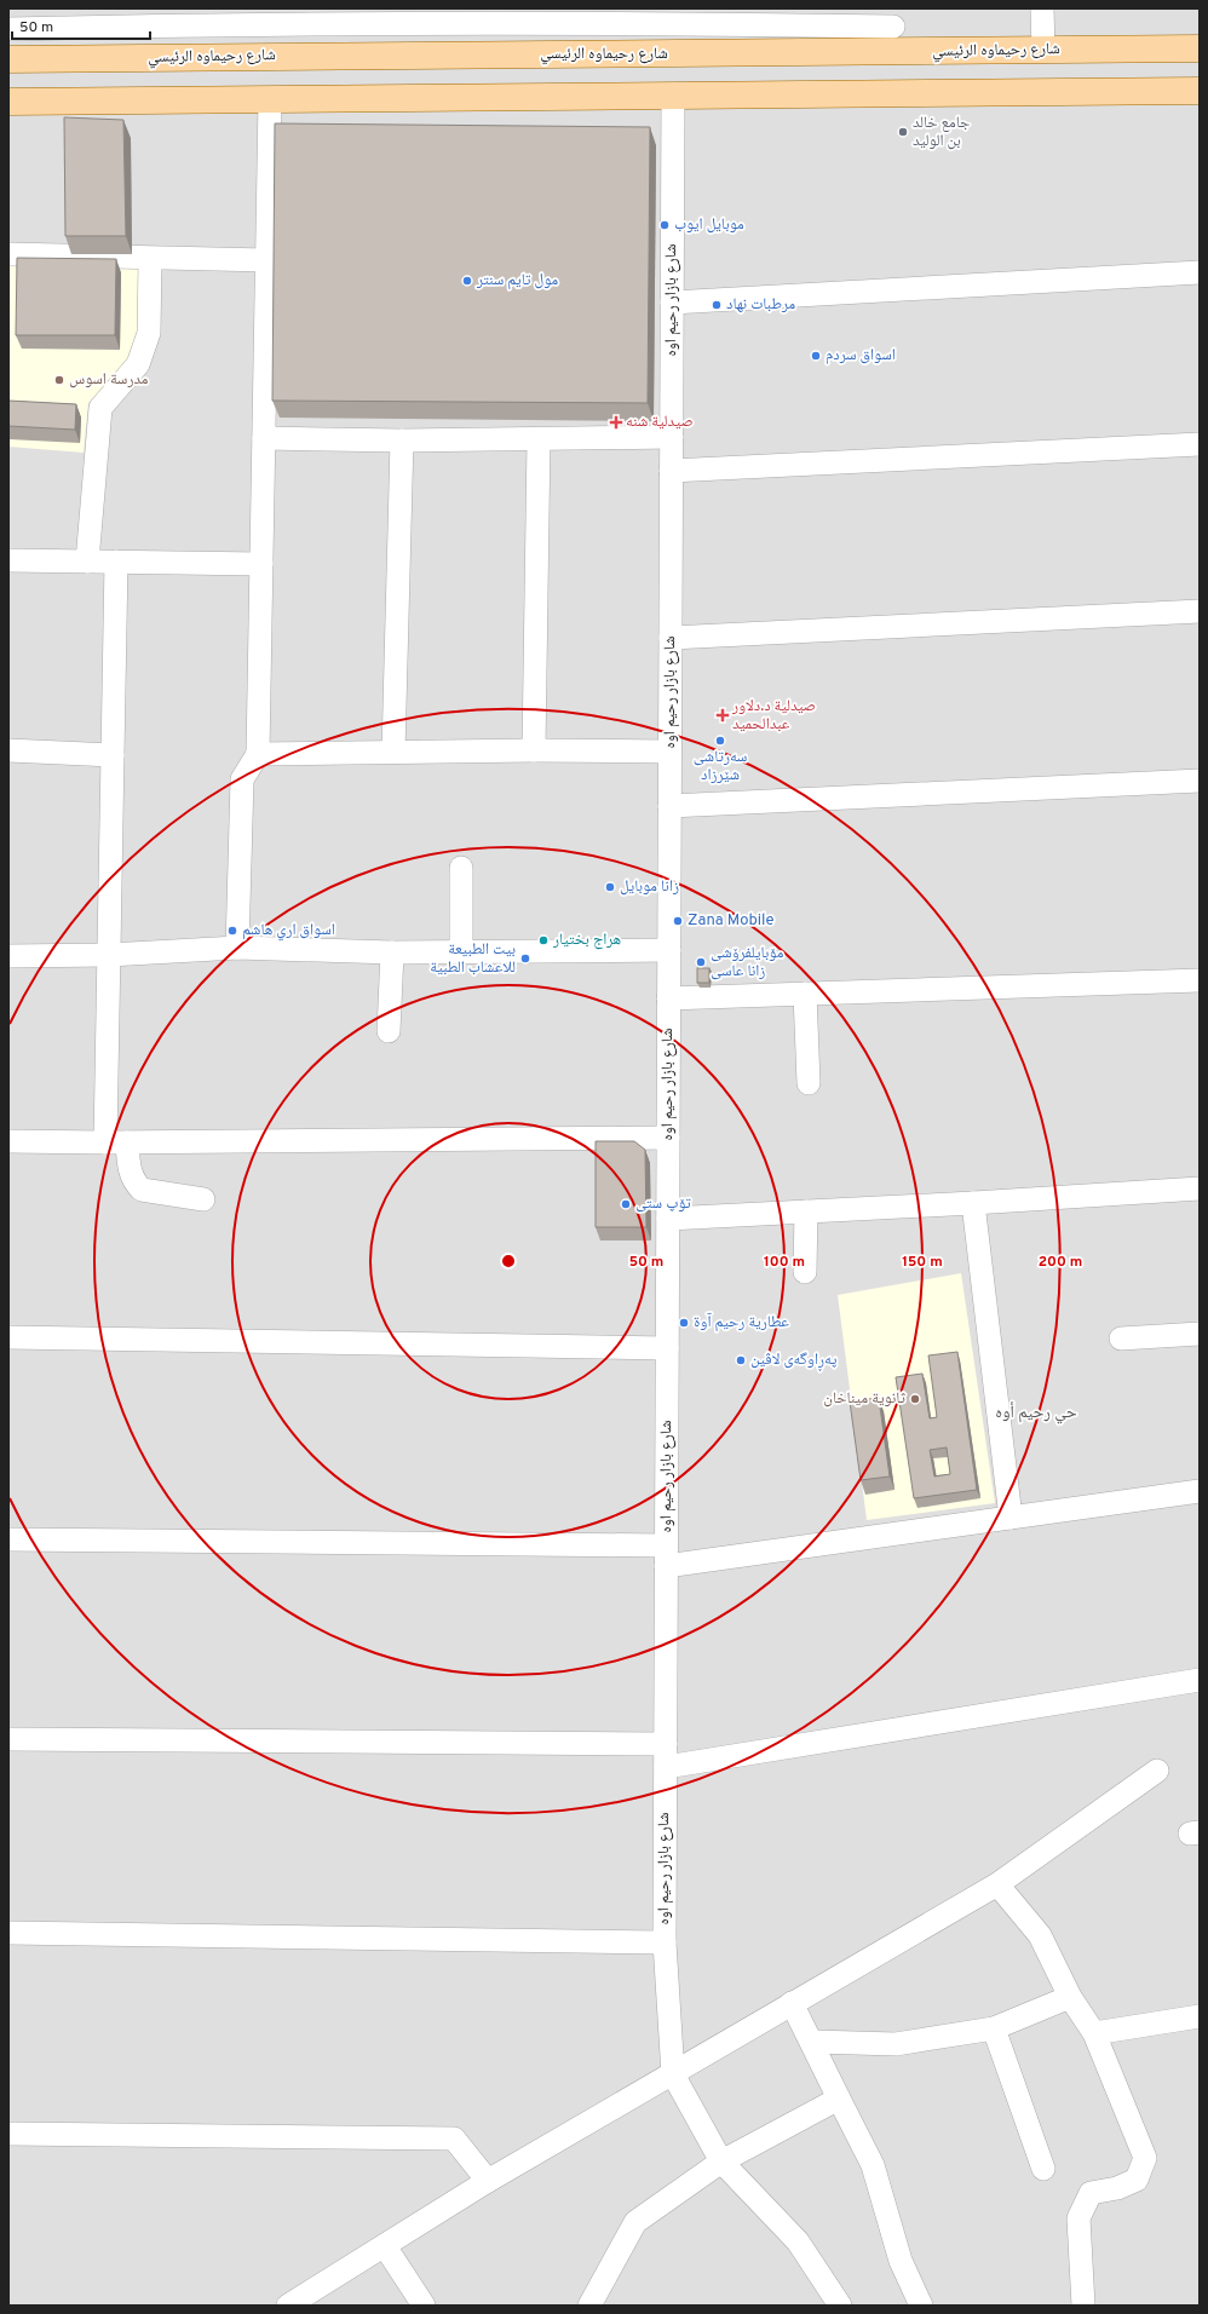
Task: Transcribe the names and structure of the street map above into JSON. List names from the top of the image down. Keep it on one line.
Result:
{"streets":{"main road":["شارع رحيماوه الرئيسي"],"street":["شارع بازار رحيم اوه"]},"districts":["حي رحيم أوه"],"places":{"other":["جامع خالد بن الوليد","موبايل ايوب","مول تايم سنتر","مرطبات نهاد","اسواق سردم","مدرسة اسوس","سەرتاشی شێرزاد","زانا موبايل","Zana Mobile","اسواق اري هاشم","هراج بختيار","بيت الطبيعة للاعشاب الطبية","مۆبایلفرۆشی زانا عاسی","تۆپ ستی","عطارية رحيم آوة","پەڕاوگەی لاڤین","ثانوية ميناخان"],"health":["صيدلية شنه","صيدلية د.دلاور عبدالحميد"]},"scale_bar":"50 m","rings":["50 m","100 m","150 m","200 m"]}
